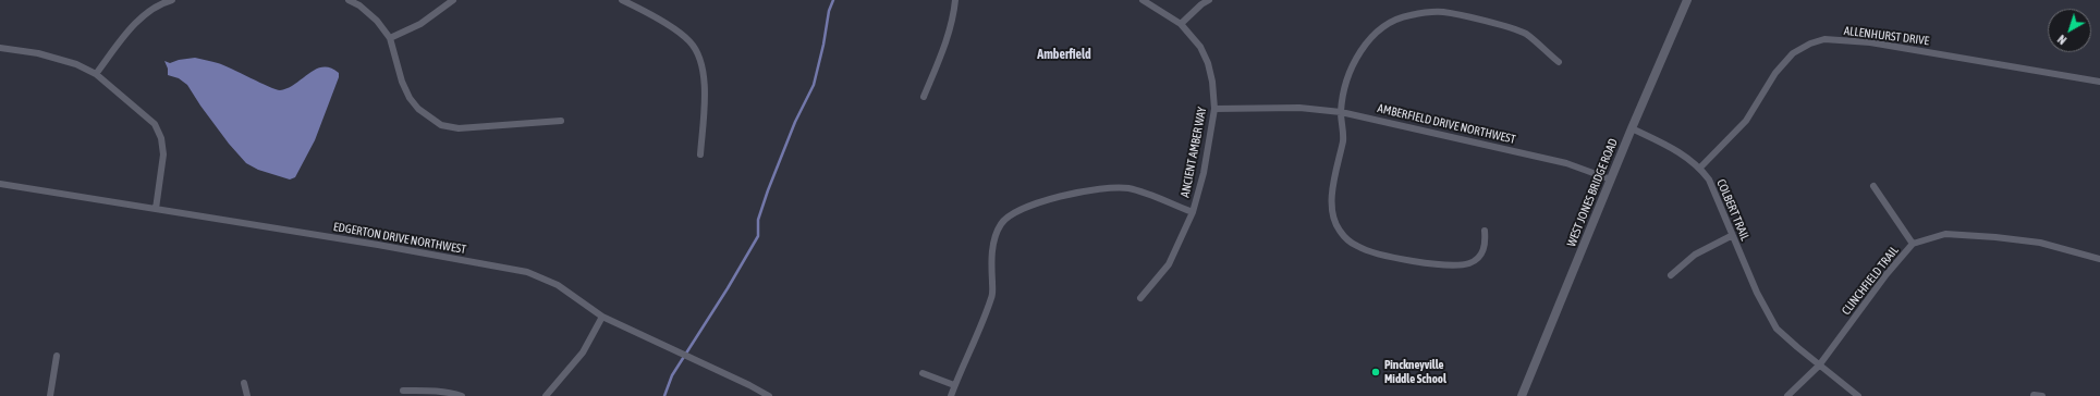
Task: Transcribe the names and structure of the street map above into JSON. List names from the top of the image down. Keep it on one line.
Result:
{"streets":{"street":["ALLENHURST DRIVE","AMBERFIELD DRIVE NORTHWEST","ANCIENT AMBER WAY","WEST JONES BRIDGE ROAD","COLBERT TRAIL","EDGERTON DRIVE NORTHWEST","CLINCHFIELD TRAIL"]},"crossings":[["ALLENHURST DRIVE","COLBERT TRAIL"],["AMBERFIELD DRIVE NORTHWEST","ANCIENT AMBER WAY"],["AMBERFIELD DRIVE NORTHWEST","WEST JONES BRIDGE ROAD"],["WEST JONES BRIDGE ROAD","COLBERT TRAIL"],["COLBERT TRAIL","CLINCHFIELD TRAIL"]],"districts":["Amberfield"],"places":["Pinckneyville Middle School"],"north":"bottom left"}
